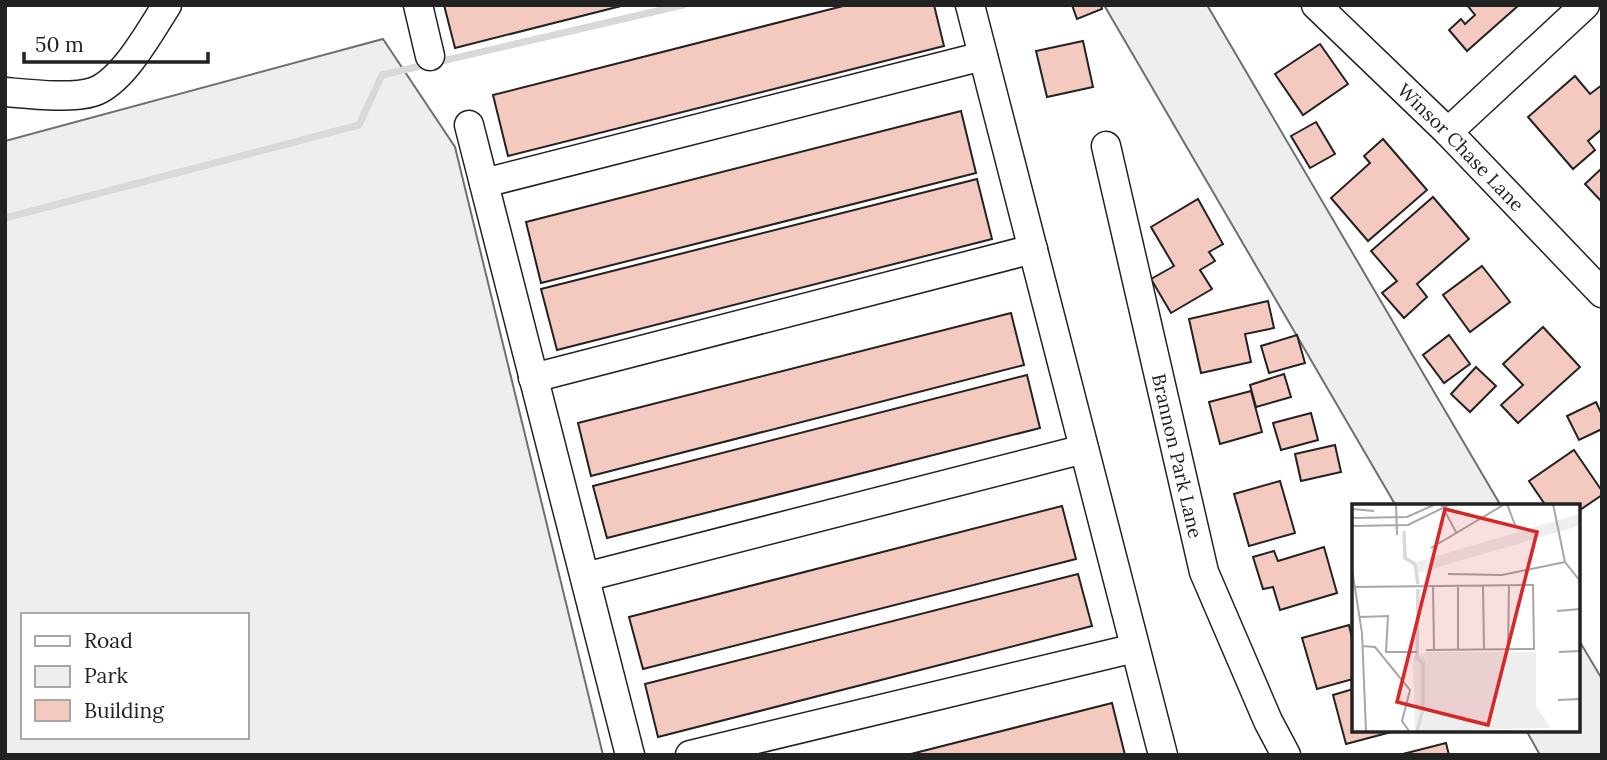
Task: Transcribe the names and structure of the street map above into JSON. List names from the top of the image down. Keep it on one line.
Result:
{"streets":{"street":["Winsor Chase Lane","Brannon Park Lane"]},"legend":["Road","Park","Building"],"scale_bar":"50 m"}
